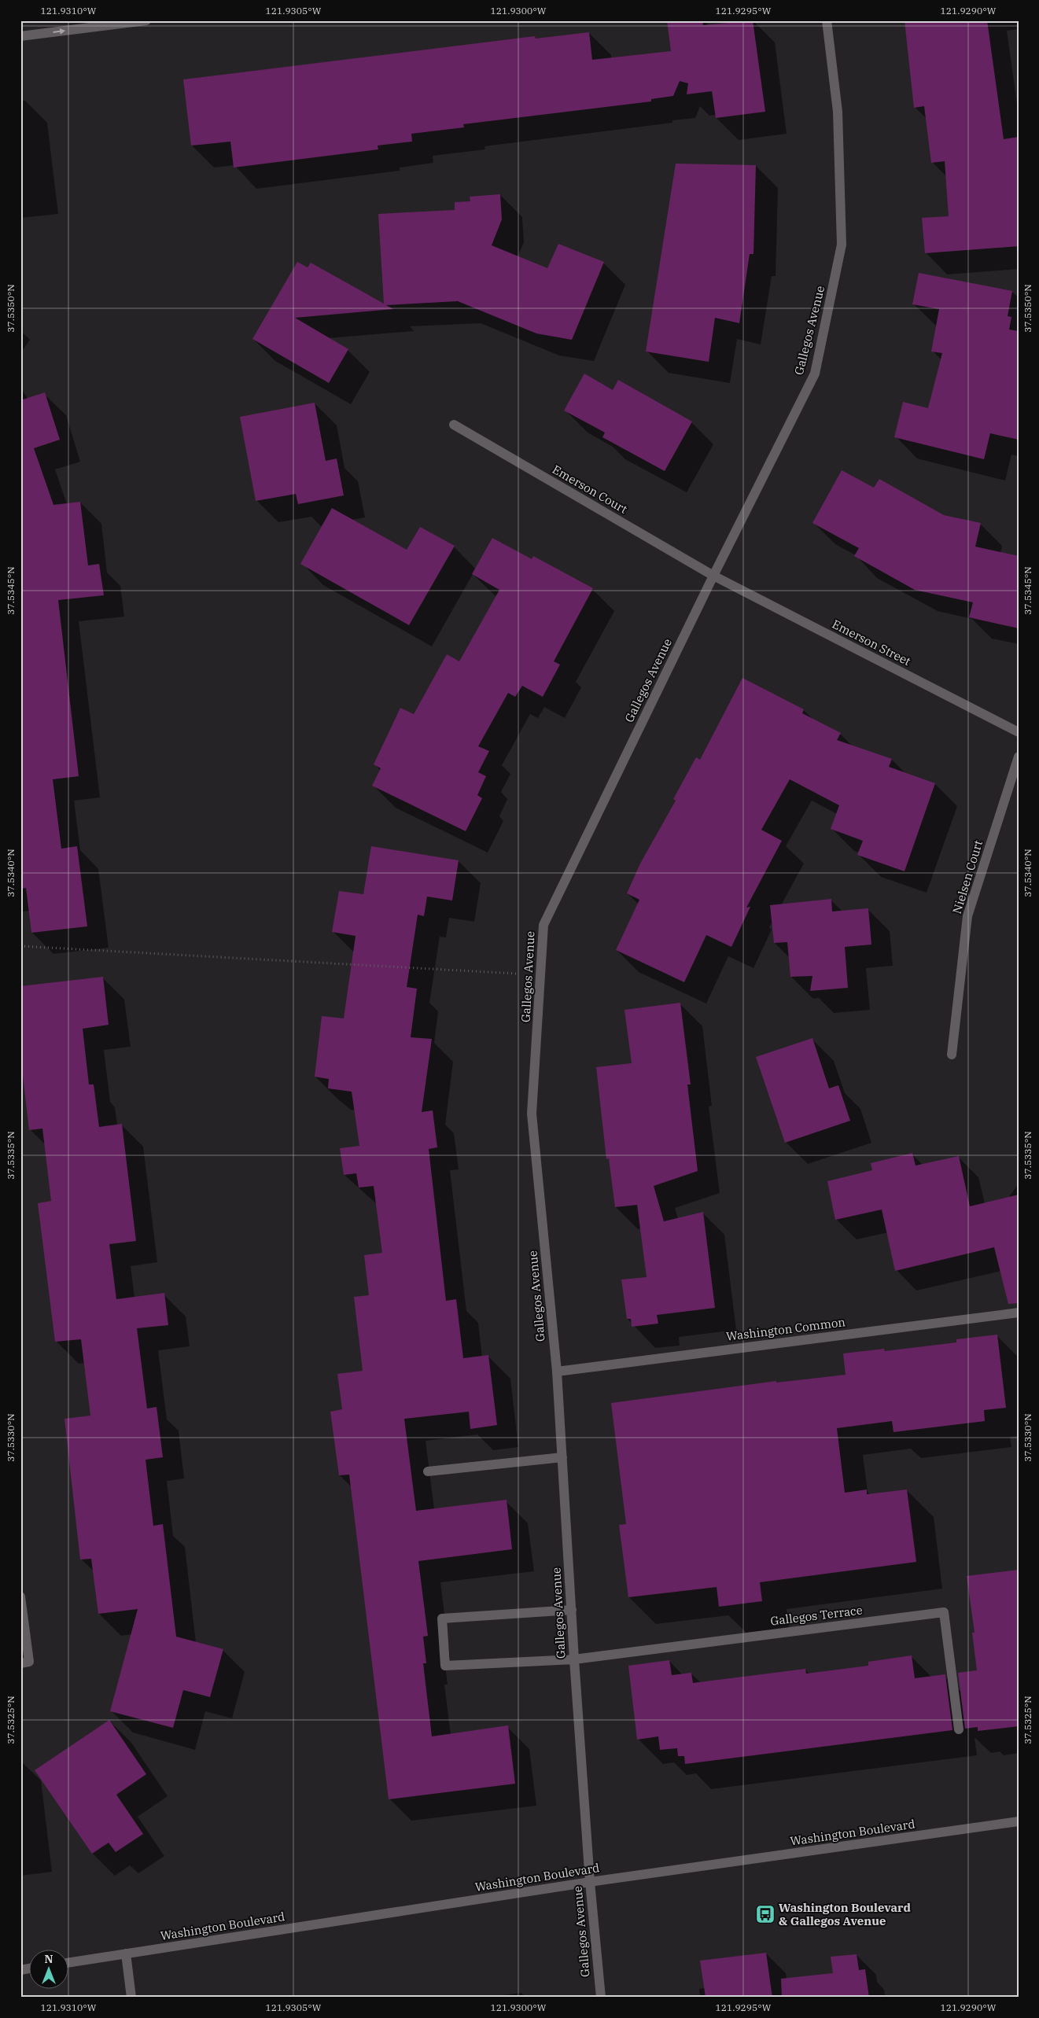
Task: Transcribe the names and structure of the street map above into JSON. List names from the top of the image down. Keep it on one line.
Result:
{"streets":{"street":["Gallegos Avenue","Emerson Court","Emerson Street","Nielsen Court","Washington Common","Gallegos Terrace","Washington Boulevard"]},"crossings":[["Gallegos Avenue","Emerson Court"],["Gallegos Avenue","Emerson Street"],["Gallegos Avenue","Washington Common"],["Gallegos Avenue","Gallegos Terrace"],["Gallegos Avenue","Washington Boulevard"],["Emerson Court","Emerson Street"]],"places":{"bus stop":["Washington Boulevard & Gallegos Avenue"]},"north":"top","coordinates":["121.9310°W","121.9305°W","121.9300°W","121.9295°W","121.9290°W","37.5350°N","37.5345°N","37.5340°N","37.5335°N","37.5330°N","37.5325°N"]}
